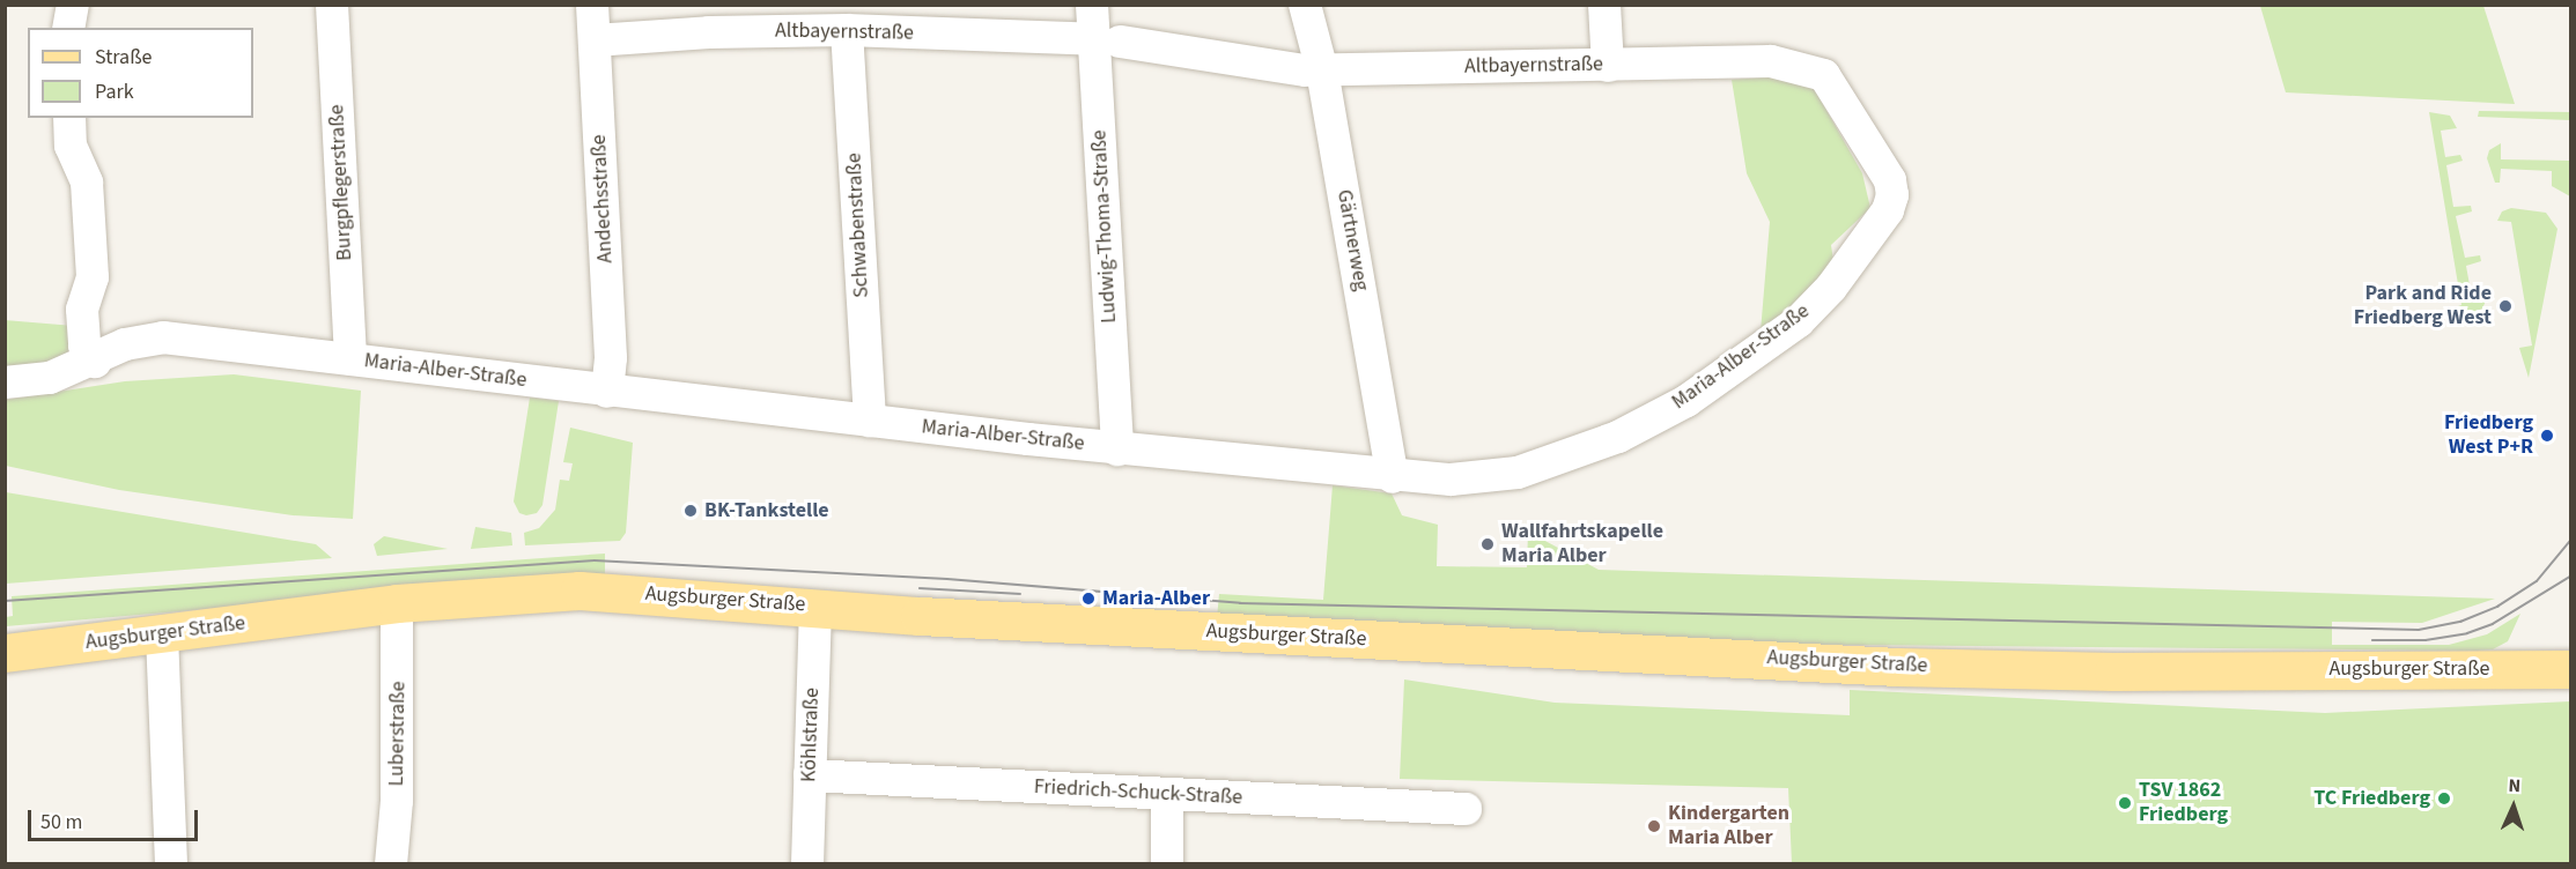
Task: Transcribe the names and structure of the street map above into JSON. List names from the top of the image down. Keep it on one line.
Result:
{"streets":{"main road":["Augsburger Straße"],"street":["Altbayernstraße","Burgpflegerstraße","Andechsstraße","Schwabenstraße","Ludwig-Thoma-Straße","Gärtnerweg","Maria-Alber-Straße","Luberstraße","Köhlstraße","Friedrich-Schuck-Straße"]},"crossings":[["Altbayernstraße","Andechsstraße"],["Altbayernstraße","Schwabenstraße"],["Altbayernstraße","Ludwig-Thoma-Straße"],["Altbayernstraße","Gärtnerweg"],["Altbayernstraße","Maria-Alber-Straße"],["Burgpflegerstraße","Maria-Alber-Straße"],["Andechsstraße","Maria-Alber-Straße"],["Schwabenstraße","Maria-Alber-Straße"],["Ludwig-Thoma-Straße","Maria-Alber-Straße"],["Gärtnerweg","Maria-Alber-Straße"],["Augsburger Straße","Luberstraße"],["Augsburger Straße","Köhlstraße"],["Köhlstraße","Friedrich-Schuck-Straße"]],"places":["Park and Ride Friedberg West","Friedberg West P+R","BK-Tankstelle","Wallfahrtskapelle Maria Alber","Maria-Alber","TC Friedberg","TSV 1862 Friedberg","Kindergarten Maria Alber"],"legend":["Straße","Park"],"scale_bar":"50 m","north":"top"}
